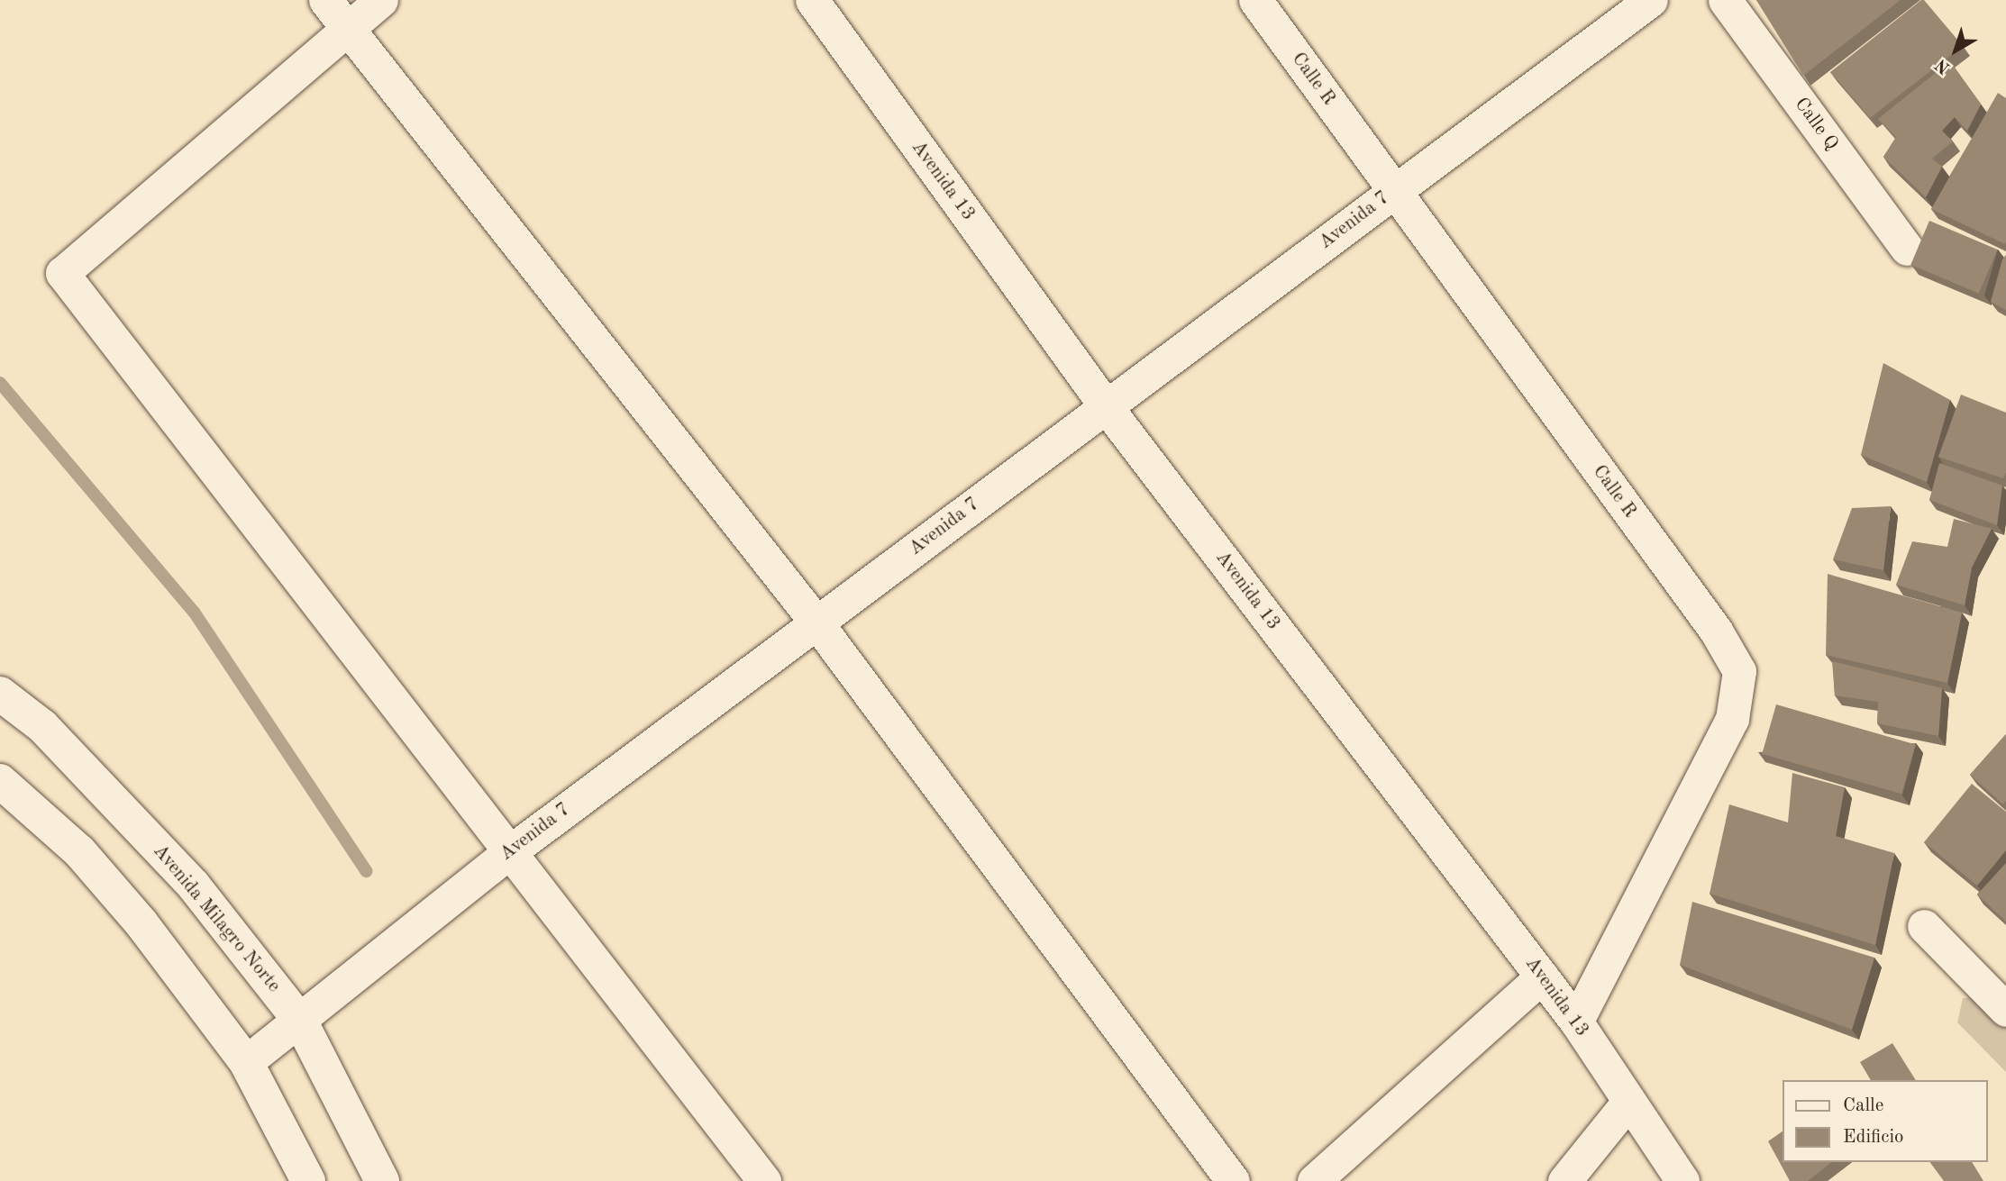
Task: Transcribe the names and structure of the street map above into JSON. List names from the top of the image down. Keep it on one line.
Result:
{"streets":{"main road":["Avenida Milagro Norte"],"street":["Calle R","Calle Q","Avenida 13","Avenida 7"]},"crossings":[["Calle R","Avenida 13"],["Calle R","Avenida 7"],["Avenida 13","Avenida 7"],["Avenida 7","Avenida Milagro Norte"]],"legend":["Calle","Edificio"],"north":"bottom left"}
